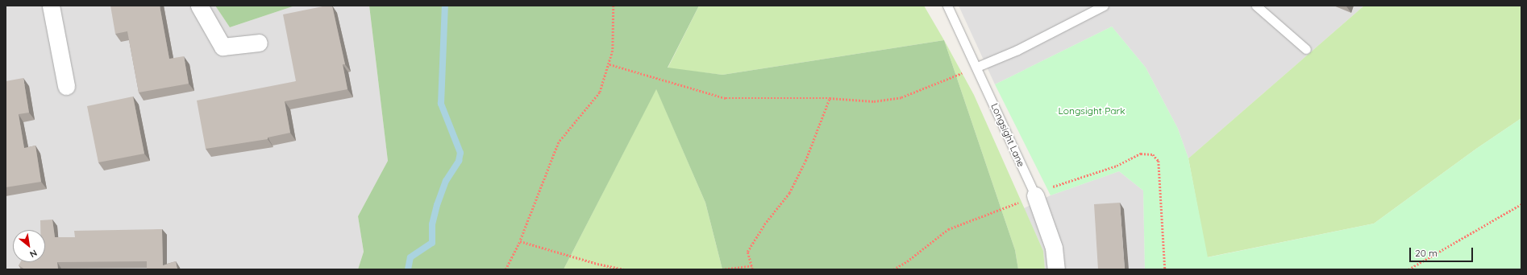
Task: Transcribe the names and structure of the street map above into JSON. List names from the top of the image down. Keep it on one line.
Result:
{"streets":{"street":["Longsight Lane"]},"parks":["Longsight Park"],"scale_bar":"20 m","north":"bottom right"}
